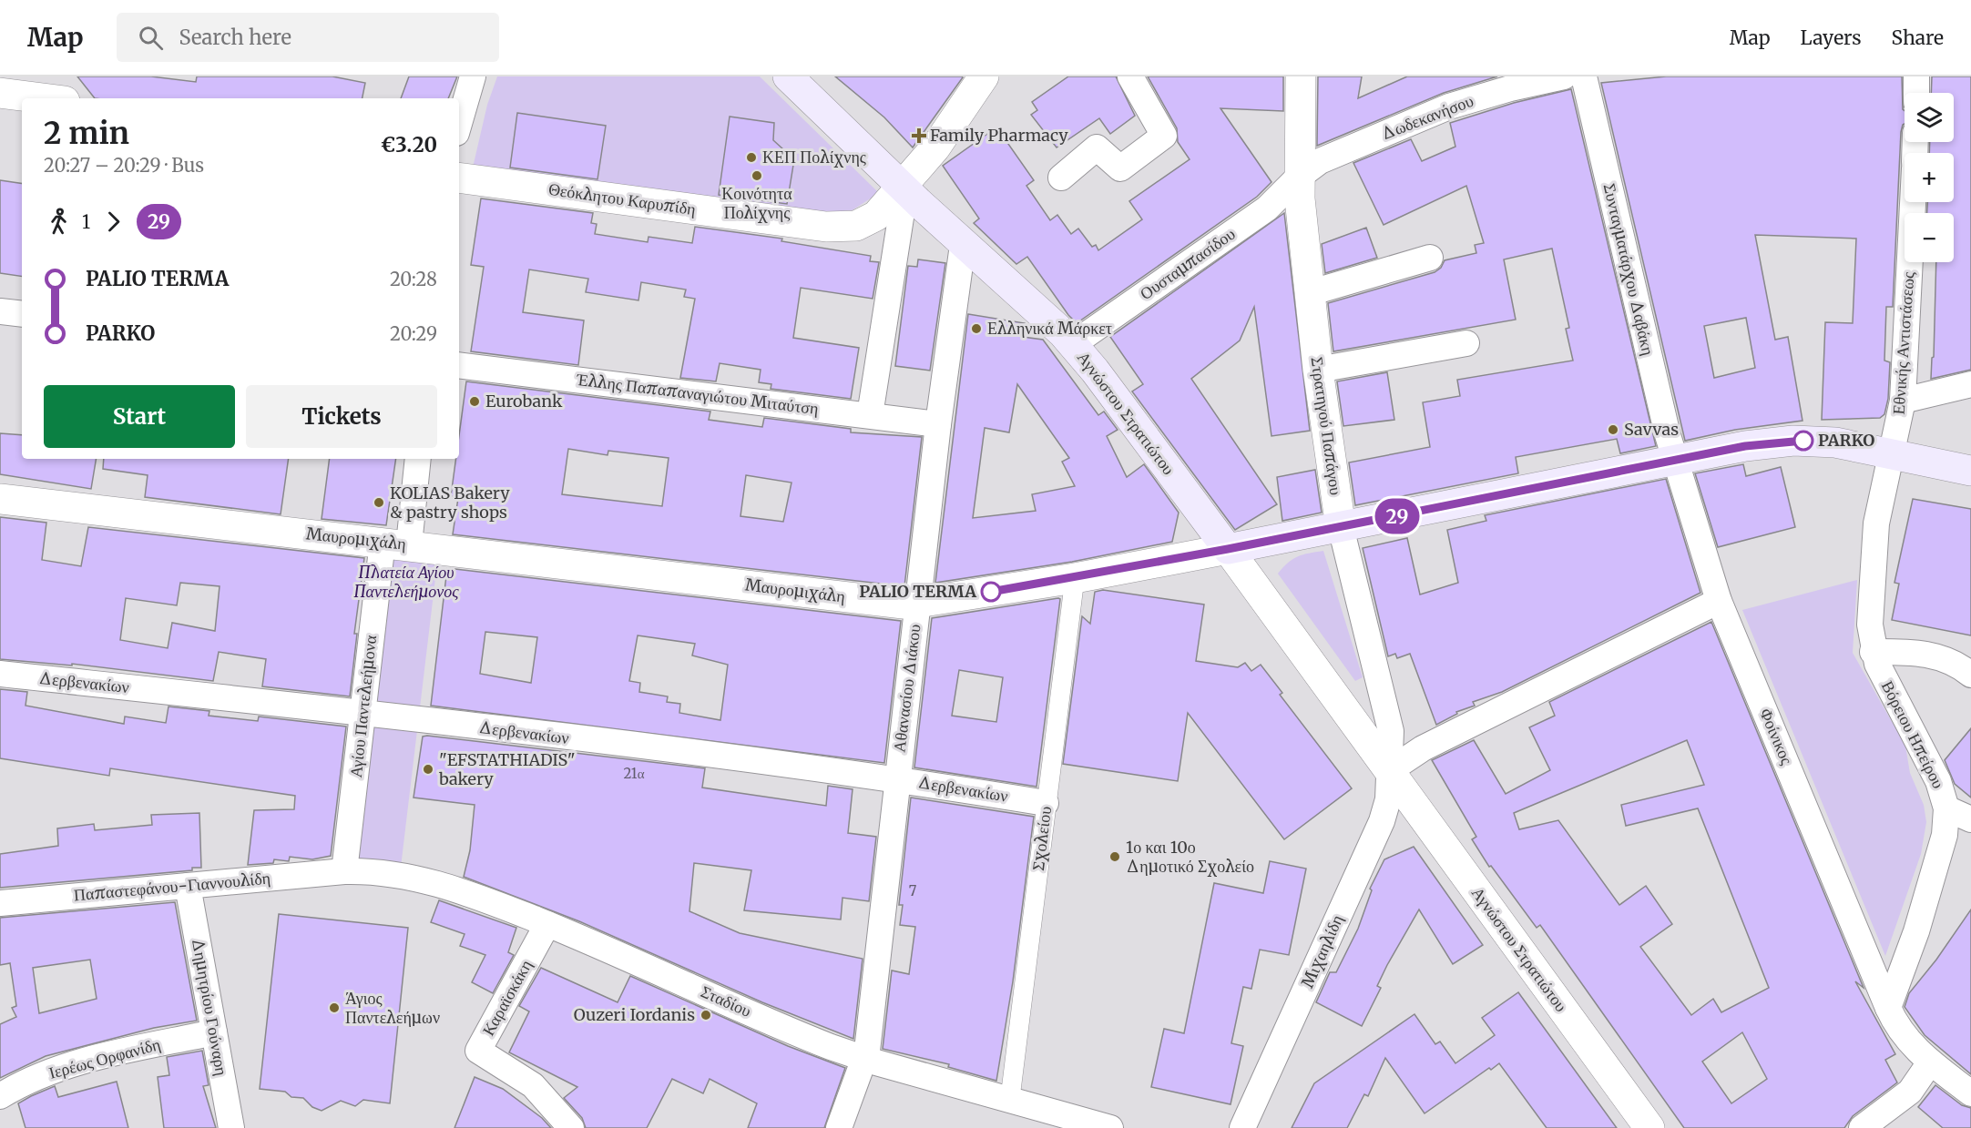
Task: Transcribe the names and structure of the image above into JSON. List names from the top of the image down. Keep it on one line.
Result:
{"streets":{"main road":["Αγνώστου Στρατιώτου","Μαυρομιχάλη"],"street":["Δωδεκανήσου","Θεόκλητου Καρυπίδη","Ουσταμπασίδου","Συνταγματάρχου Δαβάκη","Εθνικής Αντιστάσεως","Έλλης Παπαπαναγιώτου Μιταύτση","Στρατηγού Παπάγου","Δερβενακίων","Αθανασίου Διάκου","Αγίου Παντελεήμονα","Βόρειου Ηπείρου","Φοίνικος","Σχολείου","Παπαστεφάνου-Γιαννουλίδη","Μιχαηλίδη","Καραϊσκάκη","Σταδίου","Δημητρίου Γούναρη","Ιερέως Ορφανίδη"]},"crossings":[["Δωδεκανήσου","Ουσταμπασίδου"],["Δωδεκανήσου","Στρατηγού Παπάγου"],["Θεόκλητου Καρυπίδη","Αγνώστου Στρατιώτου"],["Ουσταμπασίδου","Αγνώστου Στρατιώτου"],["Ουσταμπασίδου","Στρατηγού Παπάγου"],["Συνταγματάρχου Δαβάκη","Μαυρομιχάλη"],["Συνταγματάρχου Δαβάκη","Φοίνικος"],["Εθνικής Αντιστάσεως","Μαυρομιχάλη"],["Εθνικής Αντιστάσεως","Βόρειου Ηπείρου"],["Έλλης Παπαπαναγιώτου Μιταύτση","Αθανασίου Διάκου"],["Αγνώστου Στρατιώτου","Στρατηγού Παπάγου"],["Αγνώστου Στρατιώτου","Μαυρομιχάλη"],["Αγνώστου Στρατιώτου","Αθανασίου Διάκου"],["Αγνώστου Στρατιώτου","Μιχαηλίδη"],["Στρατηγού Παπάγου","Μαυρομιχάλη"],["Στρατηγού Παπάγου","Μιχαηλίδη"],["Μαυρομιχάλη","Αθανασίου Διάκου"],["Μαυρομιχάλη","Αγίου Παντελεήμονα"],["Μαυρομιχάλη","Βόρειου Ηπείρου"],["Μαυρομιχάλη","Φοίνικος"],["Μαυρομιχάλη","Σχολείου"],["Δερβενακίων","Αθανασίου Διάκου"],["Δερβενακίων","Αγίου Παντελεήμονα"],["Δερβενακίων","Σχολείου"],["Αθανασίου Διάκου","Σταδίου"],["Αγίου Παντελεήμονα","Παπαστεφάνου-Γιαννουλίδη"],["Αγίου Παντελεήμονα","Σταδίου"],["Βόρειου Ηπείρου","Φοίνικος"],["Σχολείου","Σταδίου"],["Παπαστεφάνου-Γιαννουλίδη","Σταδίου"],["Παπαστεφάνου-Γιαννουλίδη","Δημητρίου Γούναρη"],["Καραϊσκάκη","Σταδίου"],["Δημητρίου Γούναρη","Ιερέως Ορφανίδη"]],"parks":["Πλατεία Αγίου Παντελεήμονος"],"places":{"health":["Family Pharmacy"],"other":["ΚΕΠ Πολίχνης","Κοινότητα Πολίχνης","Ελληνικά Μάρκετ","Eurobank","Savvas","PARKO","KOLIAS Bakery & pastry shops","PALIO TERMA","\"EFSTATHIADIS\" bakery","1ο και 10ο Δημοτικό Σχολείο","Άγιος Παντελεήμων","Ouzeri Iordanis"]},"lines":["bus line 29"],"house_numbers":["21α","7"],"page":{"header":"Map","search":"Search here","nav":["Map","Layers","Share"],"on_map":"29","map_buttons":["+","−"],"heading":["2 min","20:27 – 20:29 · Bus","€3.20"],"legs":["1","29"],"list":[{"name":"PALIO TERMA","value":"20:28"},{"name":"PARKO","value":"20:29"}],"buttons":["Start","Tickets"]}}
